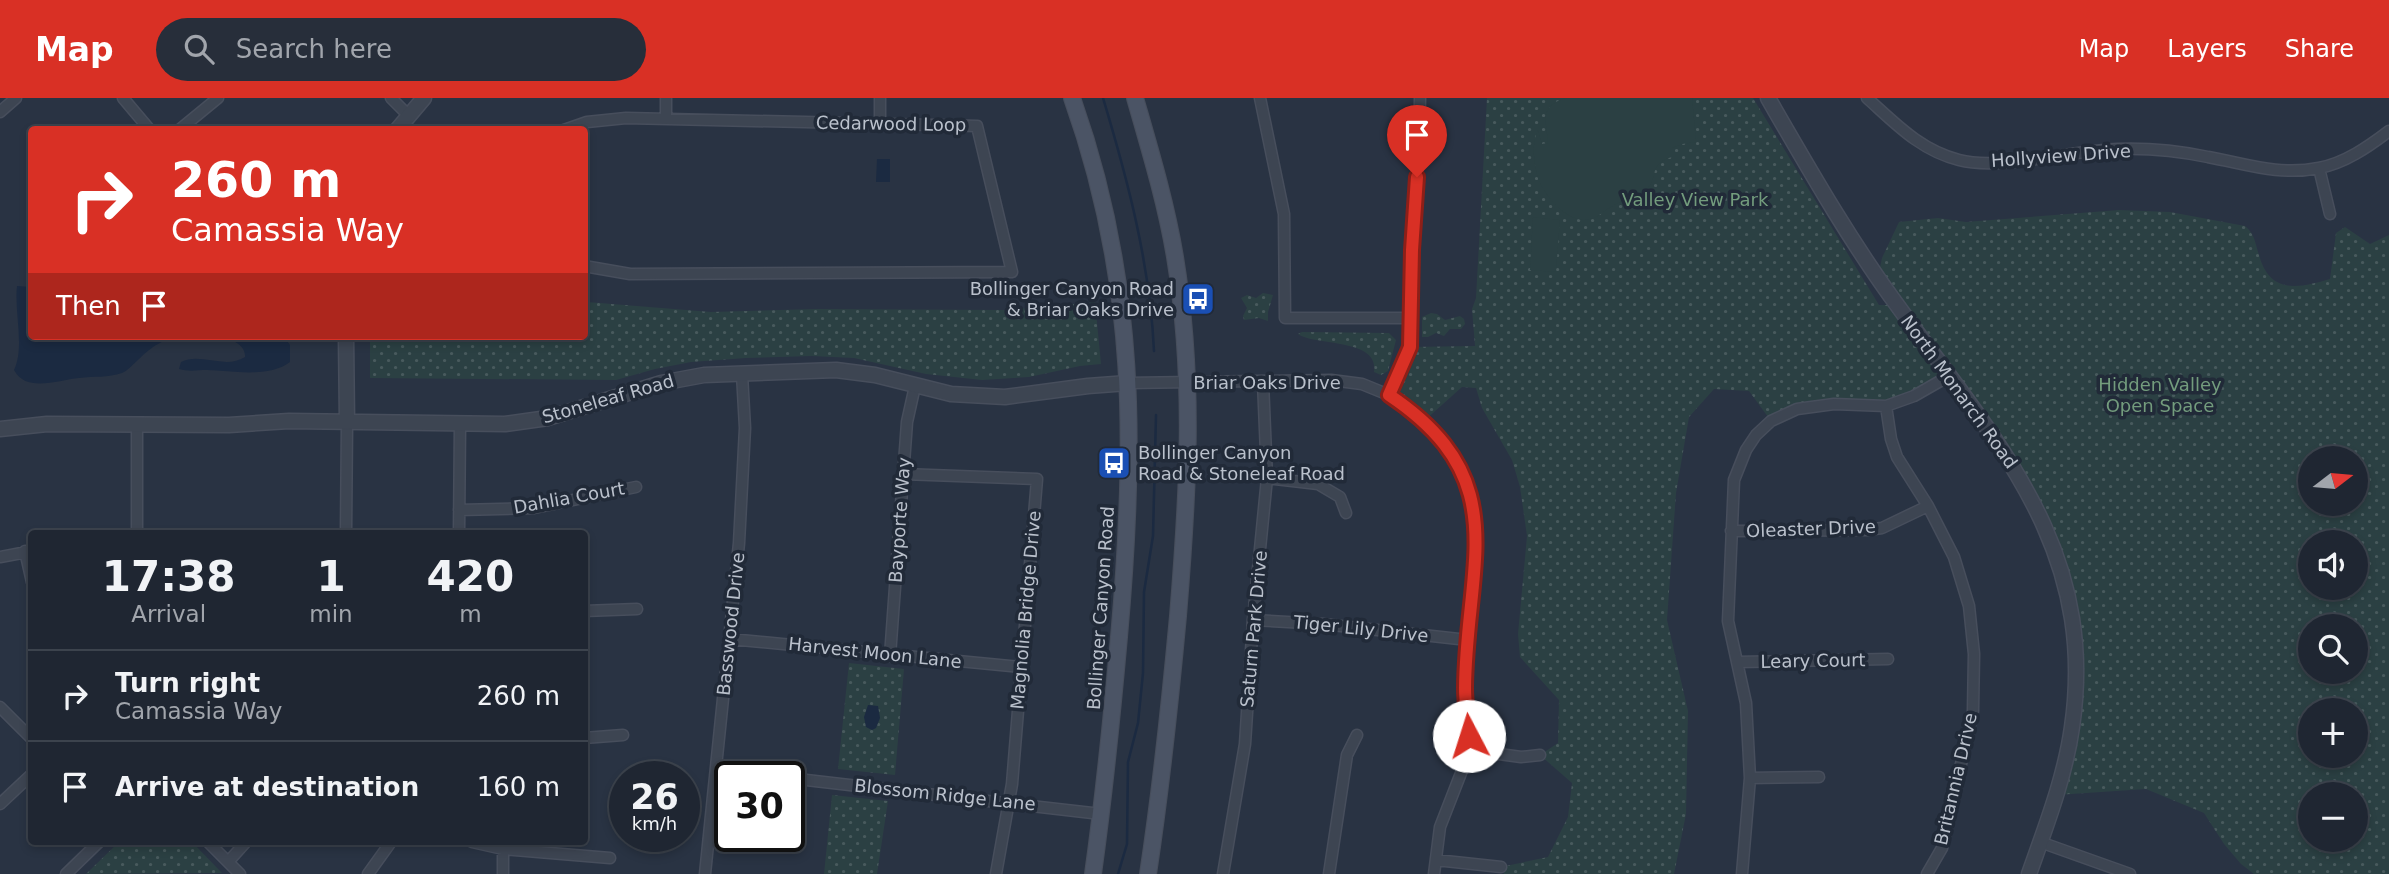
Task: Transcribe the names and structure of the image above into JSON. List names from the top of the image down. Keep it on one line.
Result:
{"streets":{"main road":["Bollinger Canyon Road"],"street":["Cedarwood Loop","Hollyview Drive","Briar Oaks Drive","North Monarch Road","Stoneleaf Road","Dahlia Court","Bayporte Way","Oleaster Drive","Magnolia Bridge Drive","Basswood Drive","Saturn Park Drive","Tiger Lily Drive","Harvest Moon Lane","Leary Court","Britannia Drive","Blossom Ridge Lane"]},"crossings":[["Briar Oaks Drive","Stoneleaf Road"],["Briar Oaks Drive","Bollinger Canyon Road"],["Briar Oaks Drive","Saturn Park Drive"],["Briar Oaks Drive","Tiger Lily Drive"],["Stoneleaf Road","Bayporte Way"],["Stoneleaf Road","Bollinger Canyon Road"],["Stoneleaf Road","Basswood Drive"],["Bayporte Way","Magnolia Bridge Drive"],["Bayporte Way","Harvest Moon Lane"],["Oleaster Drive","Britannia Drive"],["Bollinger Canyon Road","Blossom Ridge Lane"],["Magnolia Bridge Drive","Harvest Moon Lane"],["Magnolia Bridge Drive","Blossom Ridge Lane"],["Basswood Drive","Harvest Moon Lane"],["Saturn Park Drive","Tiger Lily Drive"]],"parks":["Valley View Park","Hidden Valley Open Space"],"places":{"bus stop":["Bollinger Canyon Road & Briar Oaks Drive","Bollinger Canyon Road & Stoneleaf Road"]},"north":"right","page":{"header":"Map","search":"Search here","nav":["Map","Layers","Share"],"turn":["260 m","Camassia Way"],"then":"Then","map_buttons":["+","−"],"eta":["17:38","Arrival","1","min","420","m"],"list":[{"name":"Turn right","note":"Camassia Way","value":"260 m"},{"name":"Arrive at destination","value":"160 m"}],"speed":"26 km/h","limit":"30"}}
